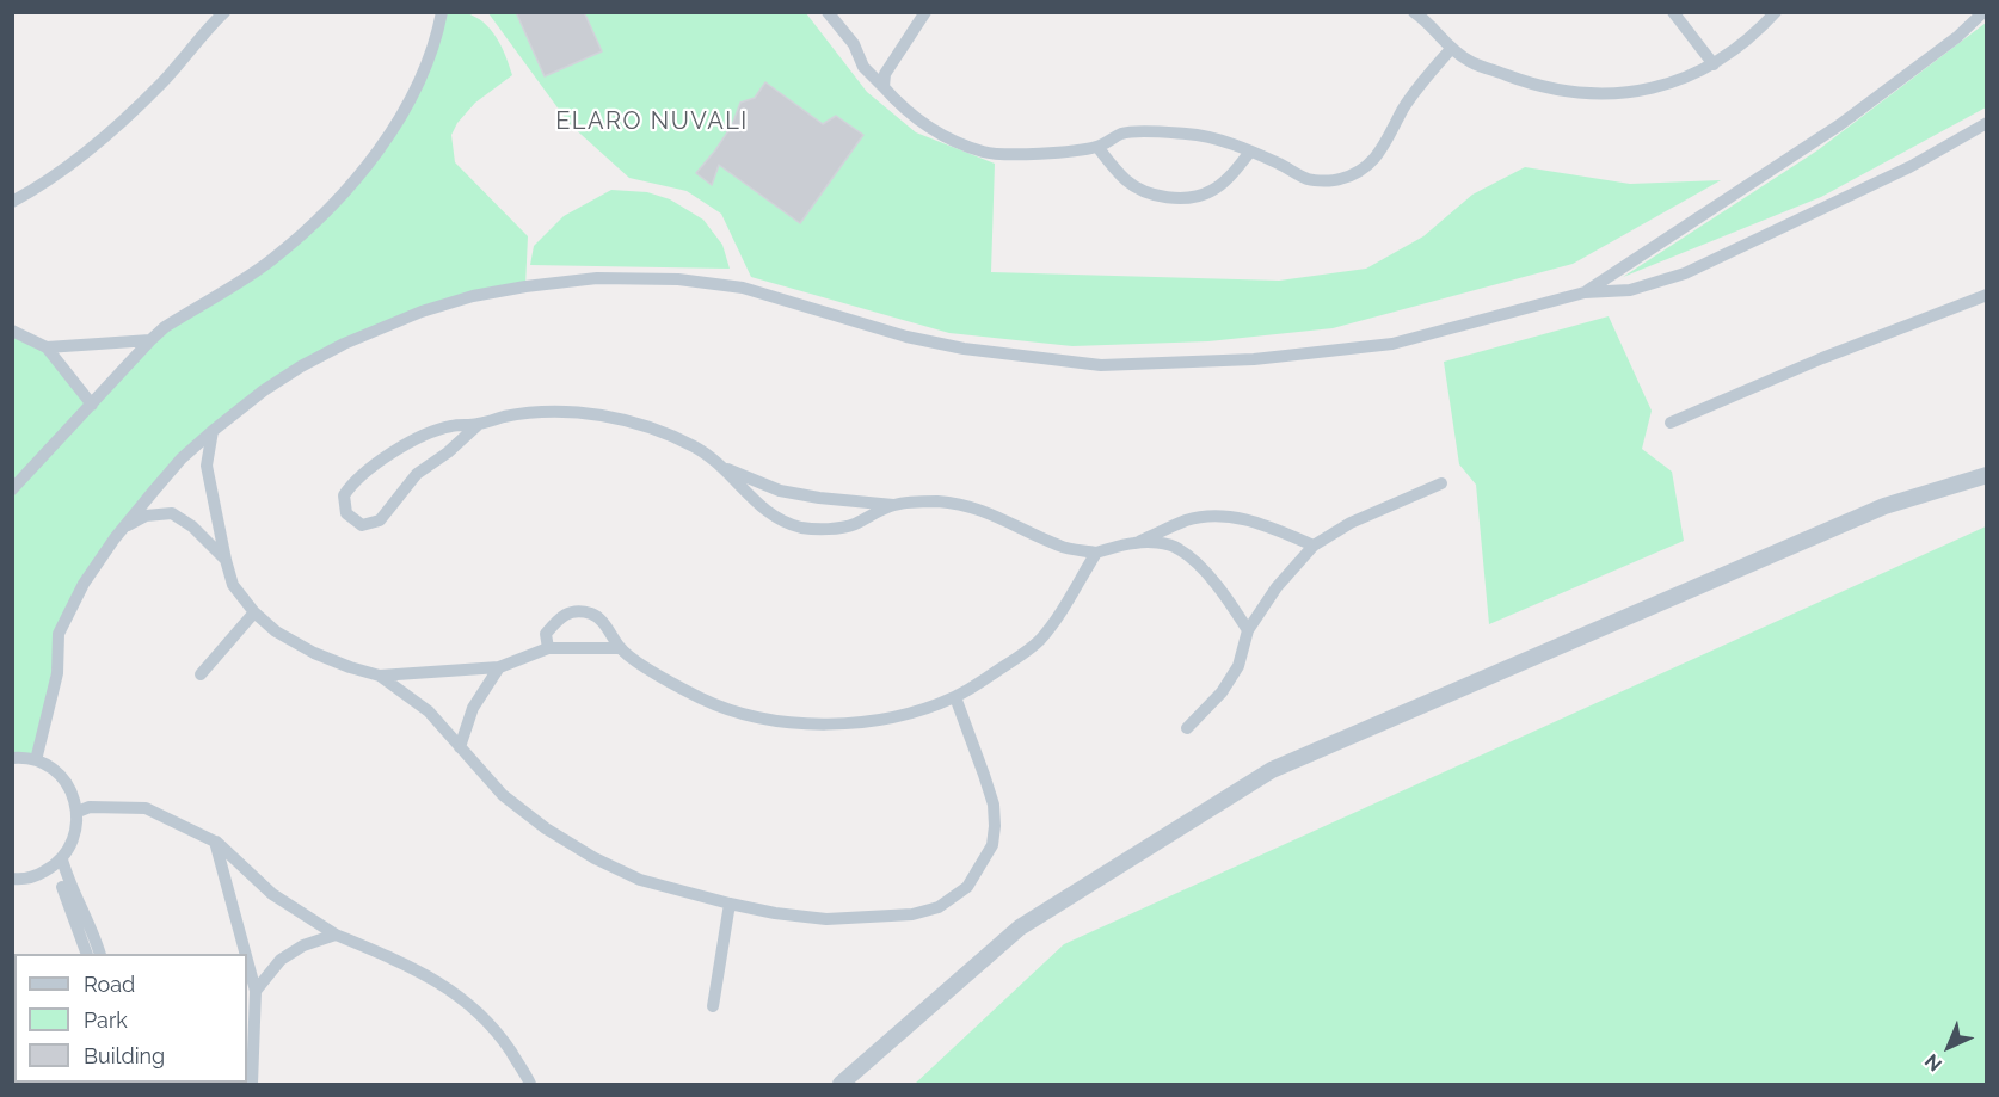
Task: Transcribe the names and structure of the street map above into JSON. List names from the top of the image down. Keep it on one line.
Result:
{"districts":["ELARO NUVALI"],"legend":["Road","Park","Building"],"north":"bottom left"}
